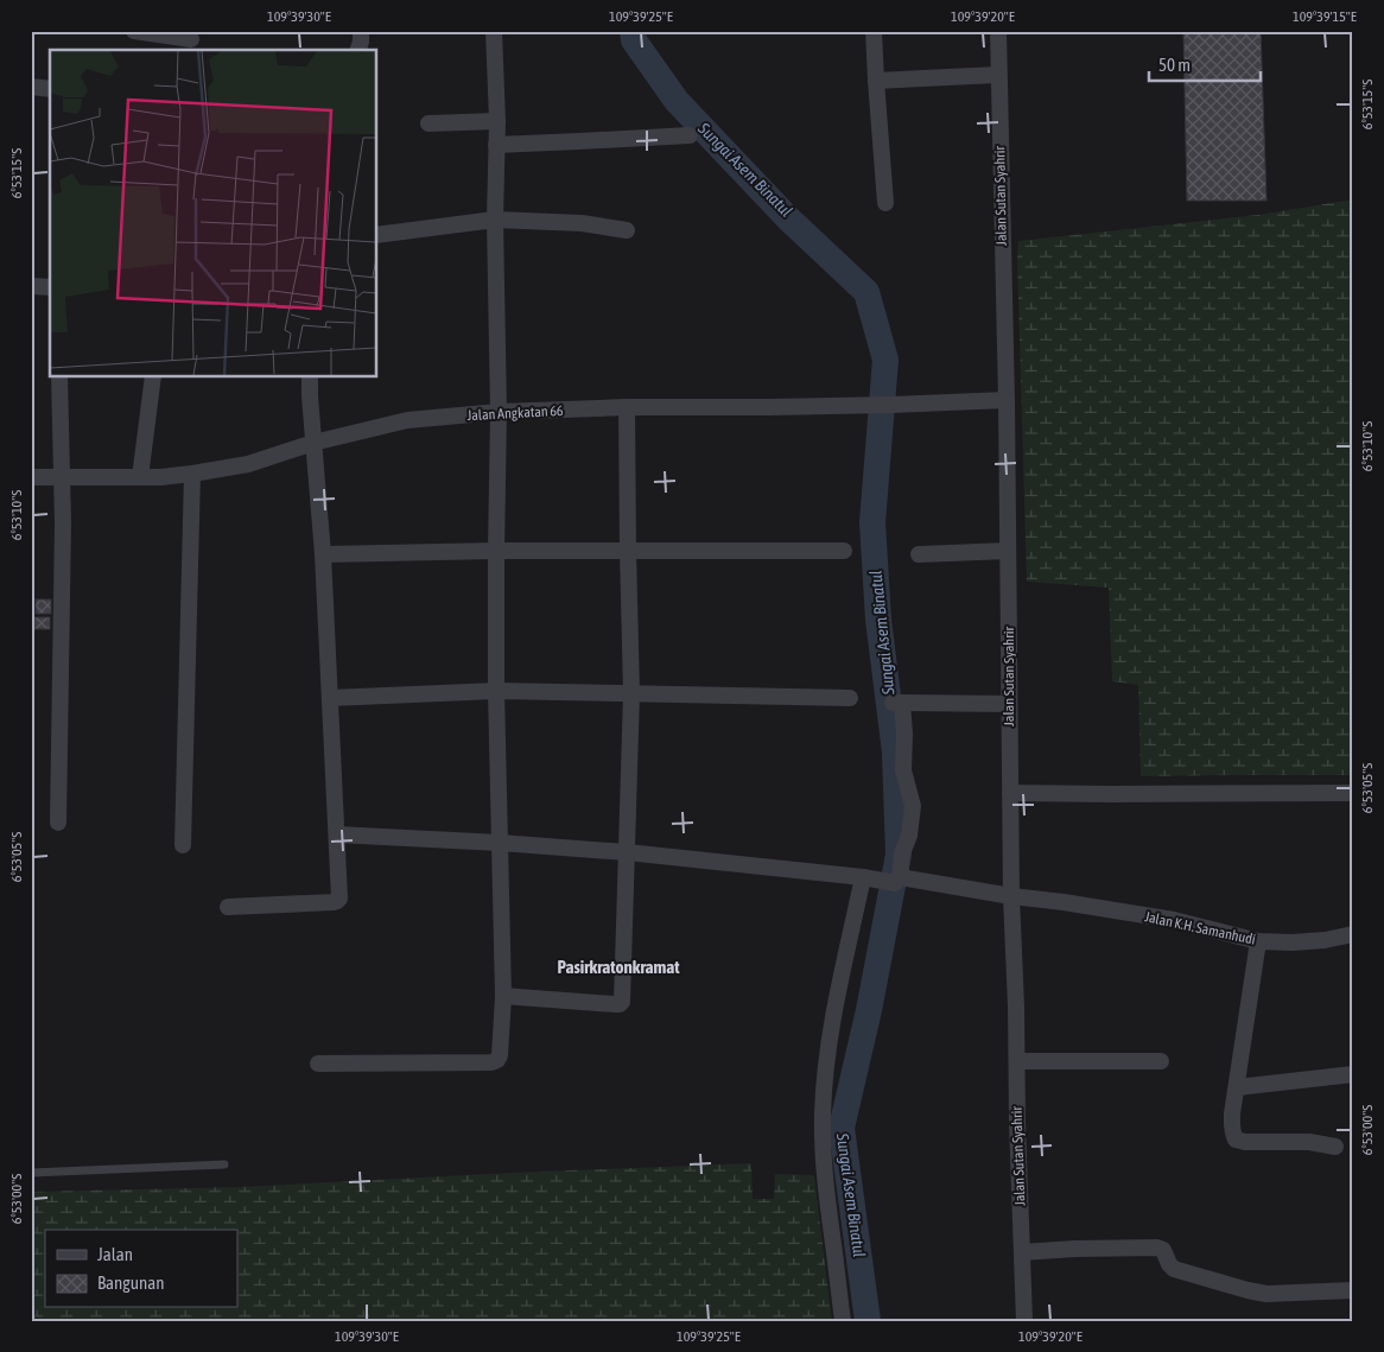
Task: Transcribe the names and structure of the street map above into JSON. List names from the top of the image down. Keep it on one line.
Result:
{"streets":{"street":["Jalan Sutan Syahrir","Jalan Angkatan 66","Jalan K.H. Samanhudi"]},"crossings":[["Jalan Sutan Syahrir","Jalan Angkatan 66"],["Jalan Sutan Syahrir","Jalan K.H. Samanhudi"]],"districts":["Pasirkratonkramat"],"water":["Sungai Asem Binatul"],"legend":["Jalan","Bangunan"],"scale_bar":"50 m","coordinates":["109°39'30\"E","109°39'25\"E","109°39'20\"E","109°39'15\"E","6°53'15\"S","6°53'10\"S","6°53'05\"S","6°53'00\"S"]}
